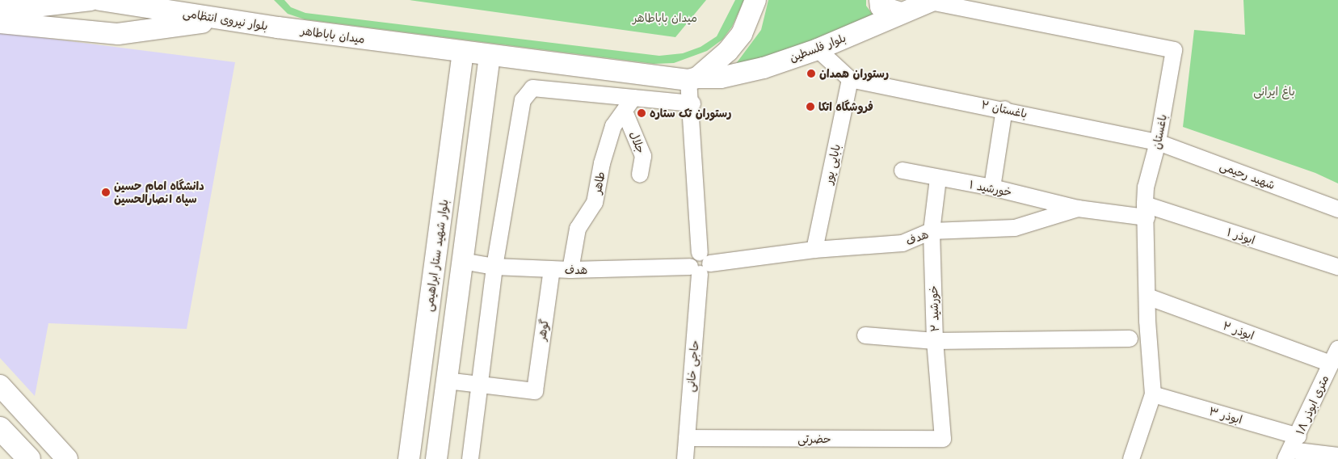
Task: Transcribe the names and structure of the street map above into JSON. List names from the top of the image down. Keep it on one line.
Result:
{"streets":{"main road":["بلوار نیروی انتظامی","میدان باباطاهر","بلوار فلسطین","بلوار شهید ستار ابراهیمی"],"street":["باغستان ۲","باغستان","جلال","بابایی پور","شهید رحیمی","طاهر","خورشید ۱","ابوذر ۱","هدف","خورشید ۲","گوهر","ابوذر ۲","حاجی خانی","۱۸ متری ابوذر","ابوذر ۳","حضرتی"]},"crossings":[["بلوار نیروی انتظامی","میدان باباطاهر"],["میدان باباطاهر","بلوار فلسطین"],["میدان باباطاهر","بلوار شهید ستار ابراهیمی"],["میدان باباطاهر","حاجی خانی"],["بلوار فلسطین","باغستان"],["بلوار فلسطین","حاجی خانی"],["باغستان ۲","باغستان"],["باغستان ۲","بابایی پور"],["باغستان ۲","شهید رحیمی"],["باغستان","شهید رحیمی"],["باغستان","ابوذر ۱"],["باغستان","هدف"],["باغستان","ابوذر ۲"],["باغستان","ابوذر ۳"],["جلال","طاهر"],["بابایی پور","هدف"],["طاهر","هدف"],["خورشید ۱","هدف"],["خورشید ۱","خورشید ۲"],["ابوذر ۱","هدف"],["هدف","خورشید ۲"],["هدف","گوهر"],["هدف","حاجی خانی"],["خورشید ۲","حضرتی"],["ابوذر ۲","۱۸ متری ابوذر"],["حاجی خانی","حضرتی"],["۱۸ متری ابوذر","ابوذر ۳"]],"parks":["میدان باباطاهر","باغ ایرانی"],"places":["رستوران همدان","فروشگاه اتکا","رستوران تک ستاره","دانشگاه امام حسین سپاه انصارالحسین"]}
